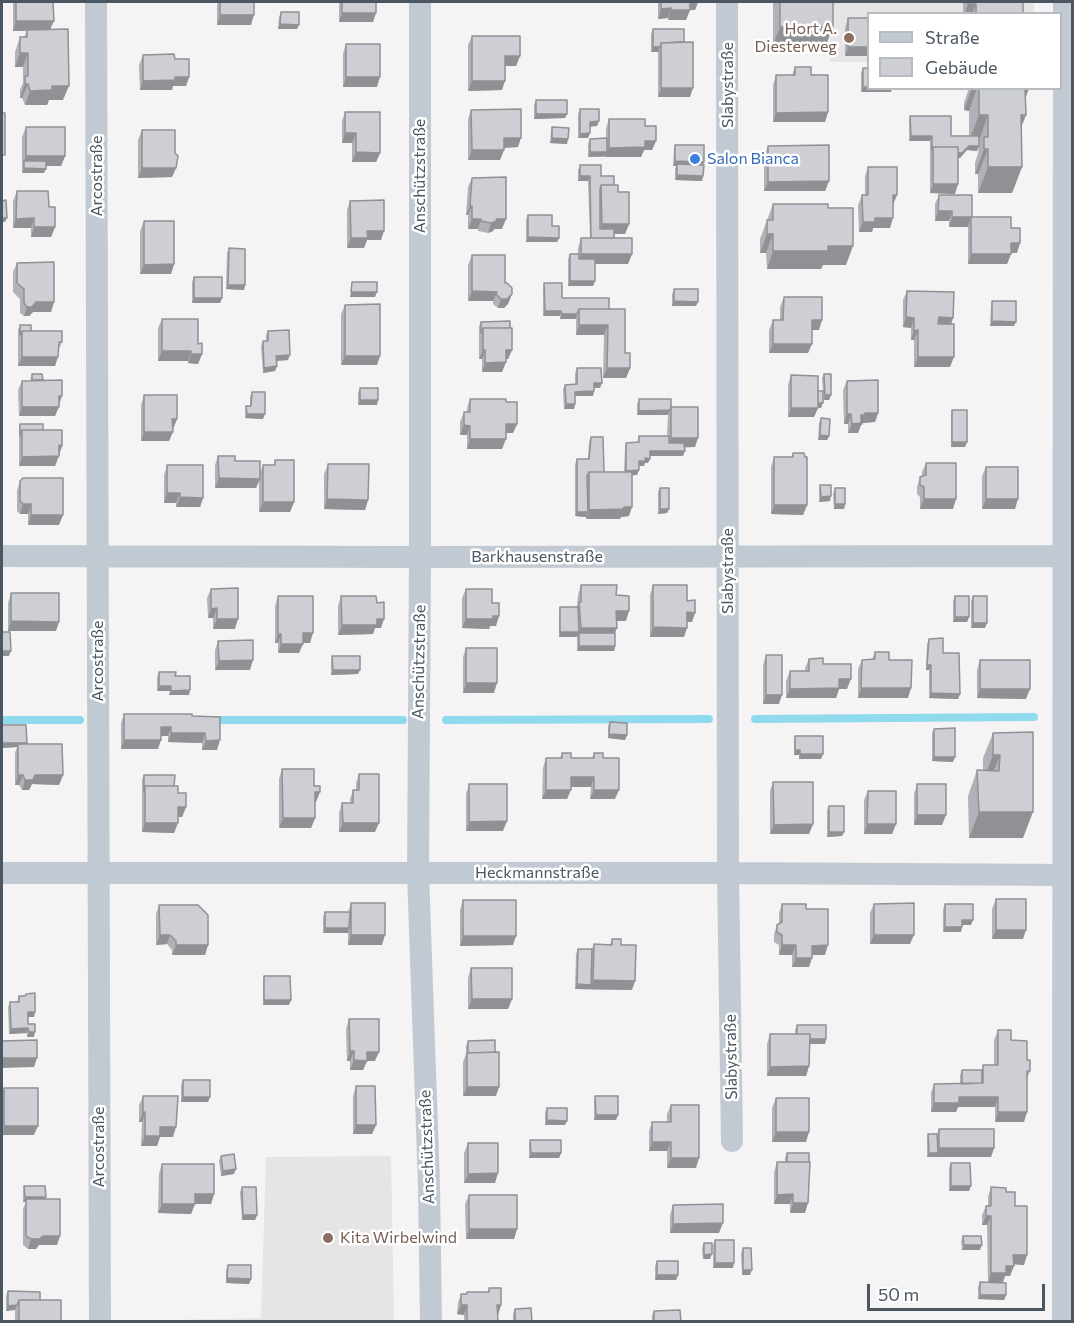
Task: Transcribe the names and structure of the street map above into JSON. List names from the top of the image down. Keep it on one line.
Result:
{"streets":{"street":["Slabystraße","Arcostraße","Anschützstraße","Barkhausenstraße","Heckmannstraße"]},"crossings":[["Slabystraße","Barkhausenstraße"],["Slabystraße","Heckmannstraße"],["Arcostraße","Barkhausenstraße"],["Arcostraße","Heckmannstraße"],["Anschützstraße","Barkhausenstraße"],["Anschützstraße","Heckmannstraße"]],"places":["Hort A. Diesterweg","Salon Bianca","Kita Wirbelwind"],"legend":["Straße","Gebäude"],"scale_bar":"50 m"}
